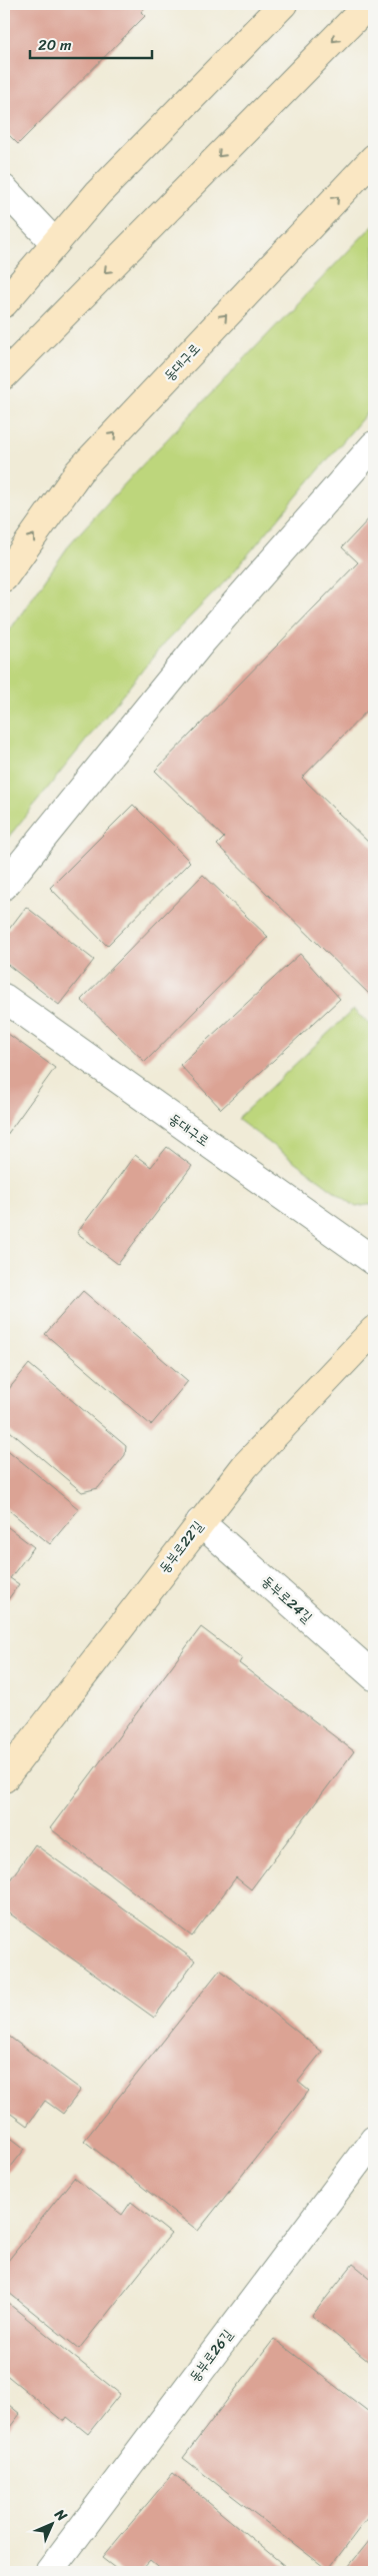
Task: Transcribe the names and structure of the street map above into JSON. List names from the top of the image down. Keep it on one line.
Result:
{"streets":{"main road":["동대구로","동부로22길"],"street":["동부로24길","동부로26길"]},"crossings":[["동부로22길","동부로24길"]],"scale_bar":"20 m","north":"top right"}
